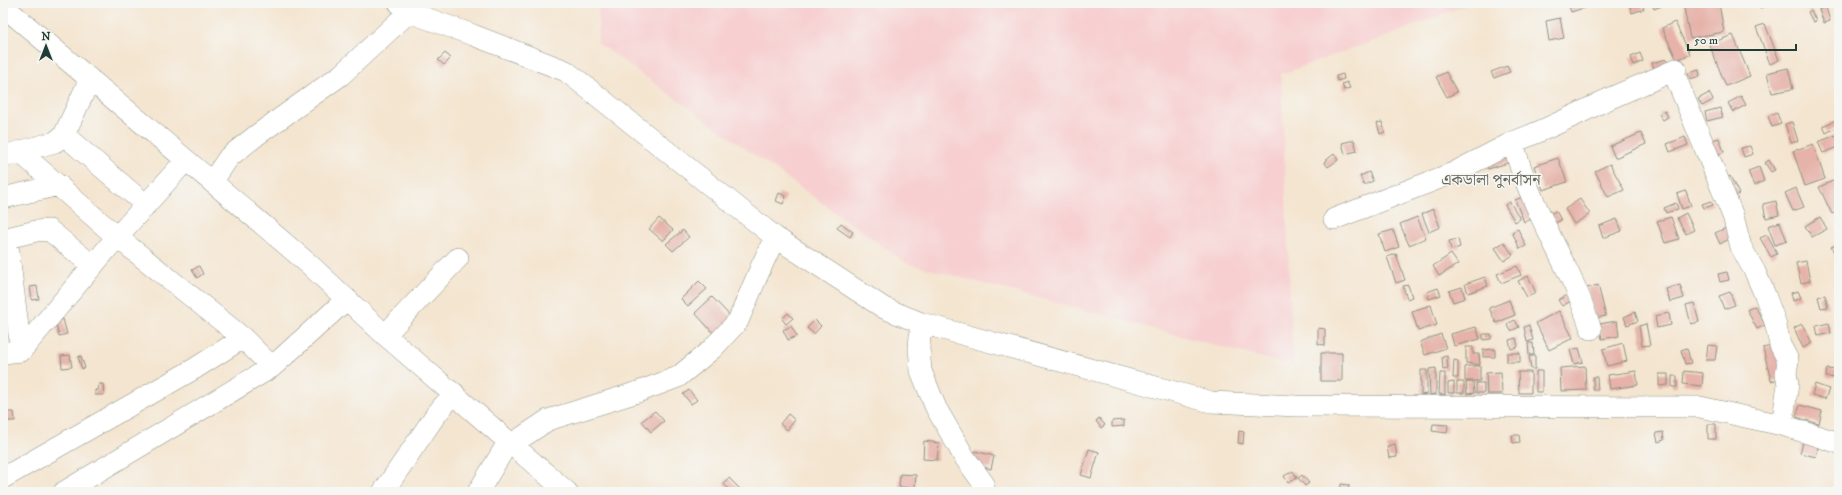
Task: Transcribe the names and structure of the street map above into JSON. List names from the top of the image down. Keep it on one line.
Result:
{"districts":["একডালা পুনর্বাসন"],"scale_bar":"50 m","north":"top"}
